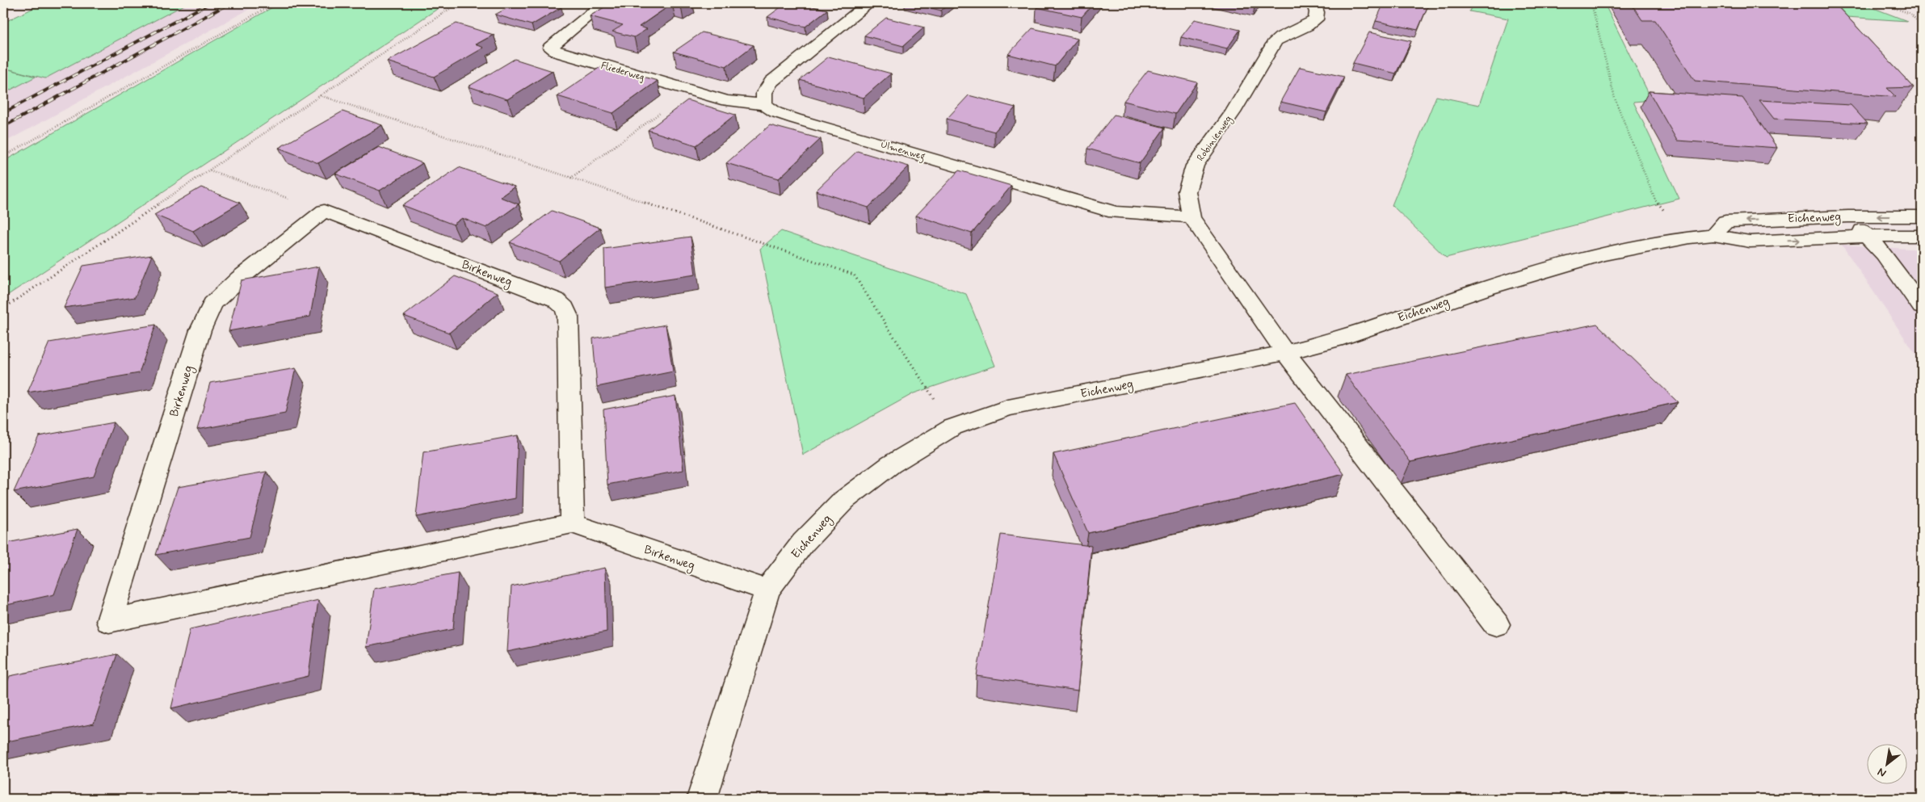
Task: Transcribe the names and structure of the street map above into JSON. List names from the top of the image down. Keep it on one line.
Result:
{"streets":{"street":["Fliederweg","Robinienweg","Ulmenweg","Eichenweg","Birkenweg"]},"crossings":[["Fliederweg","Ulmenweg"],["Robinienweg","Ulmenweg"],["Robinienweg","Eichenweg"],["Eichenweg","Birkenweg"]],"north":"bottom left"}
